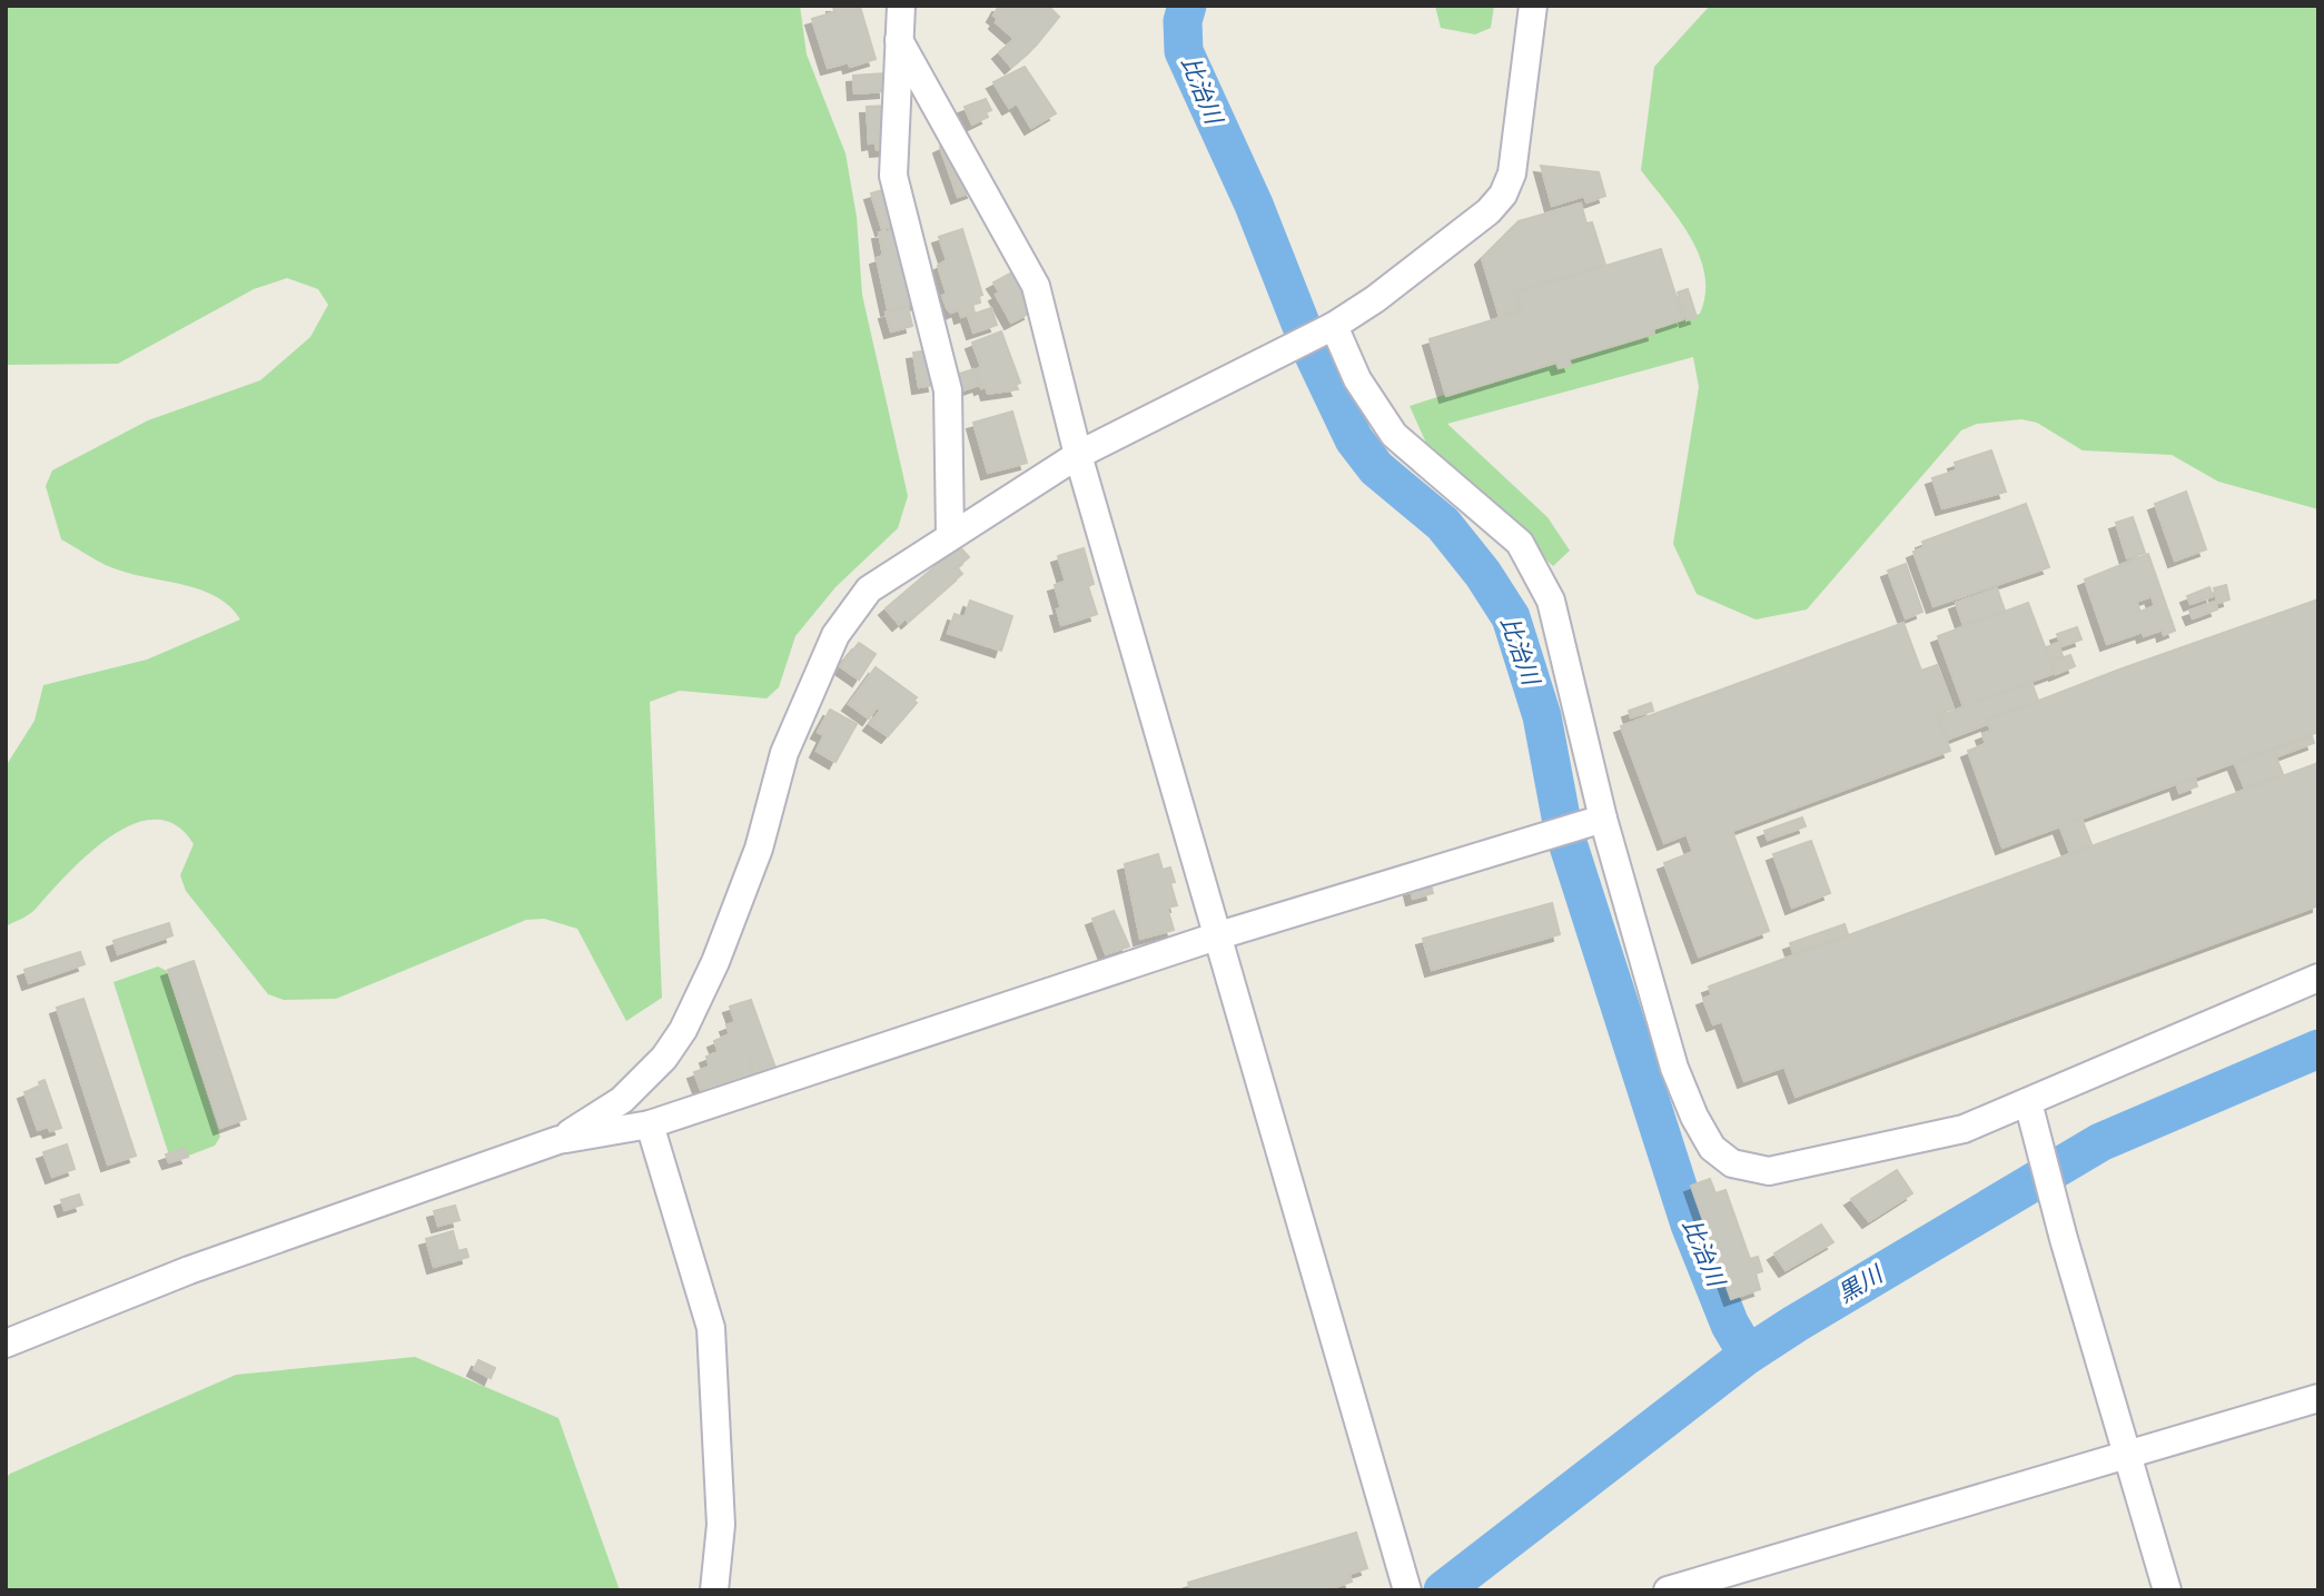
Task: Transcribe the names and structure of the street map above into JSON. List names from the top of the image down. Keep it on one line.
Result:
{"water":["比治川","黒川"]}
